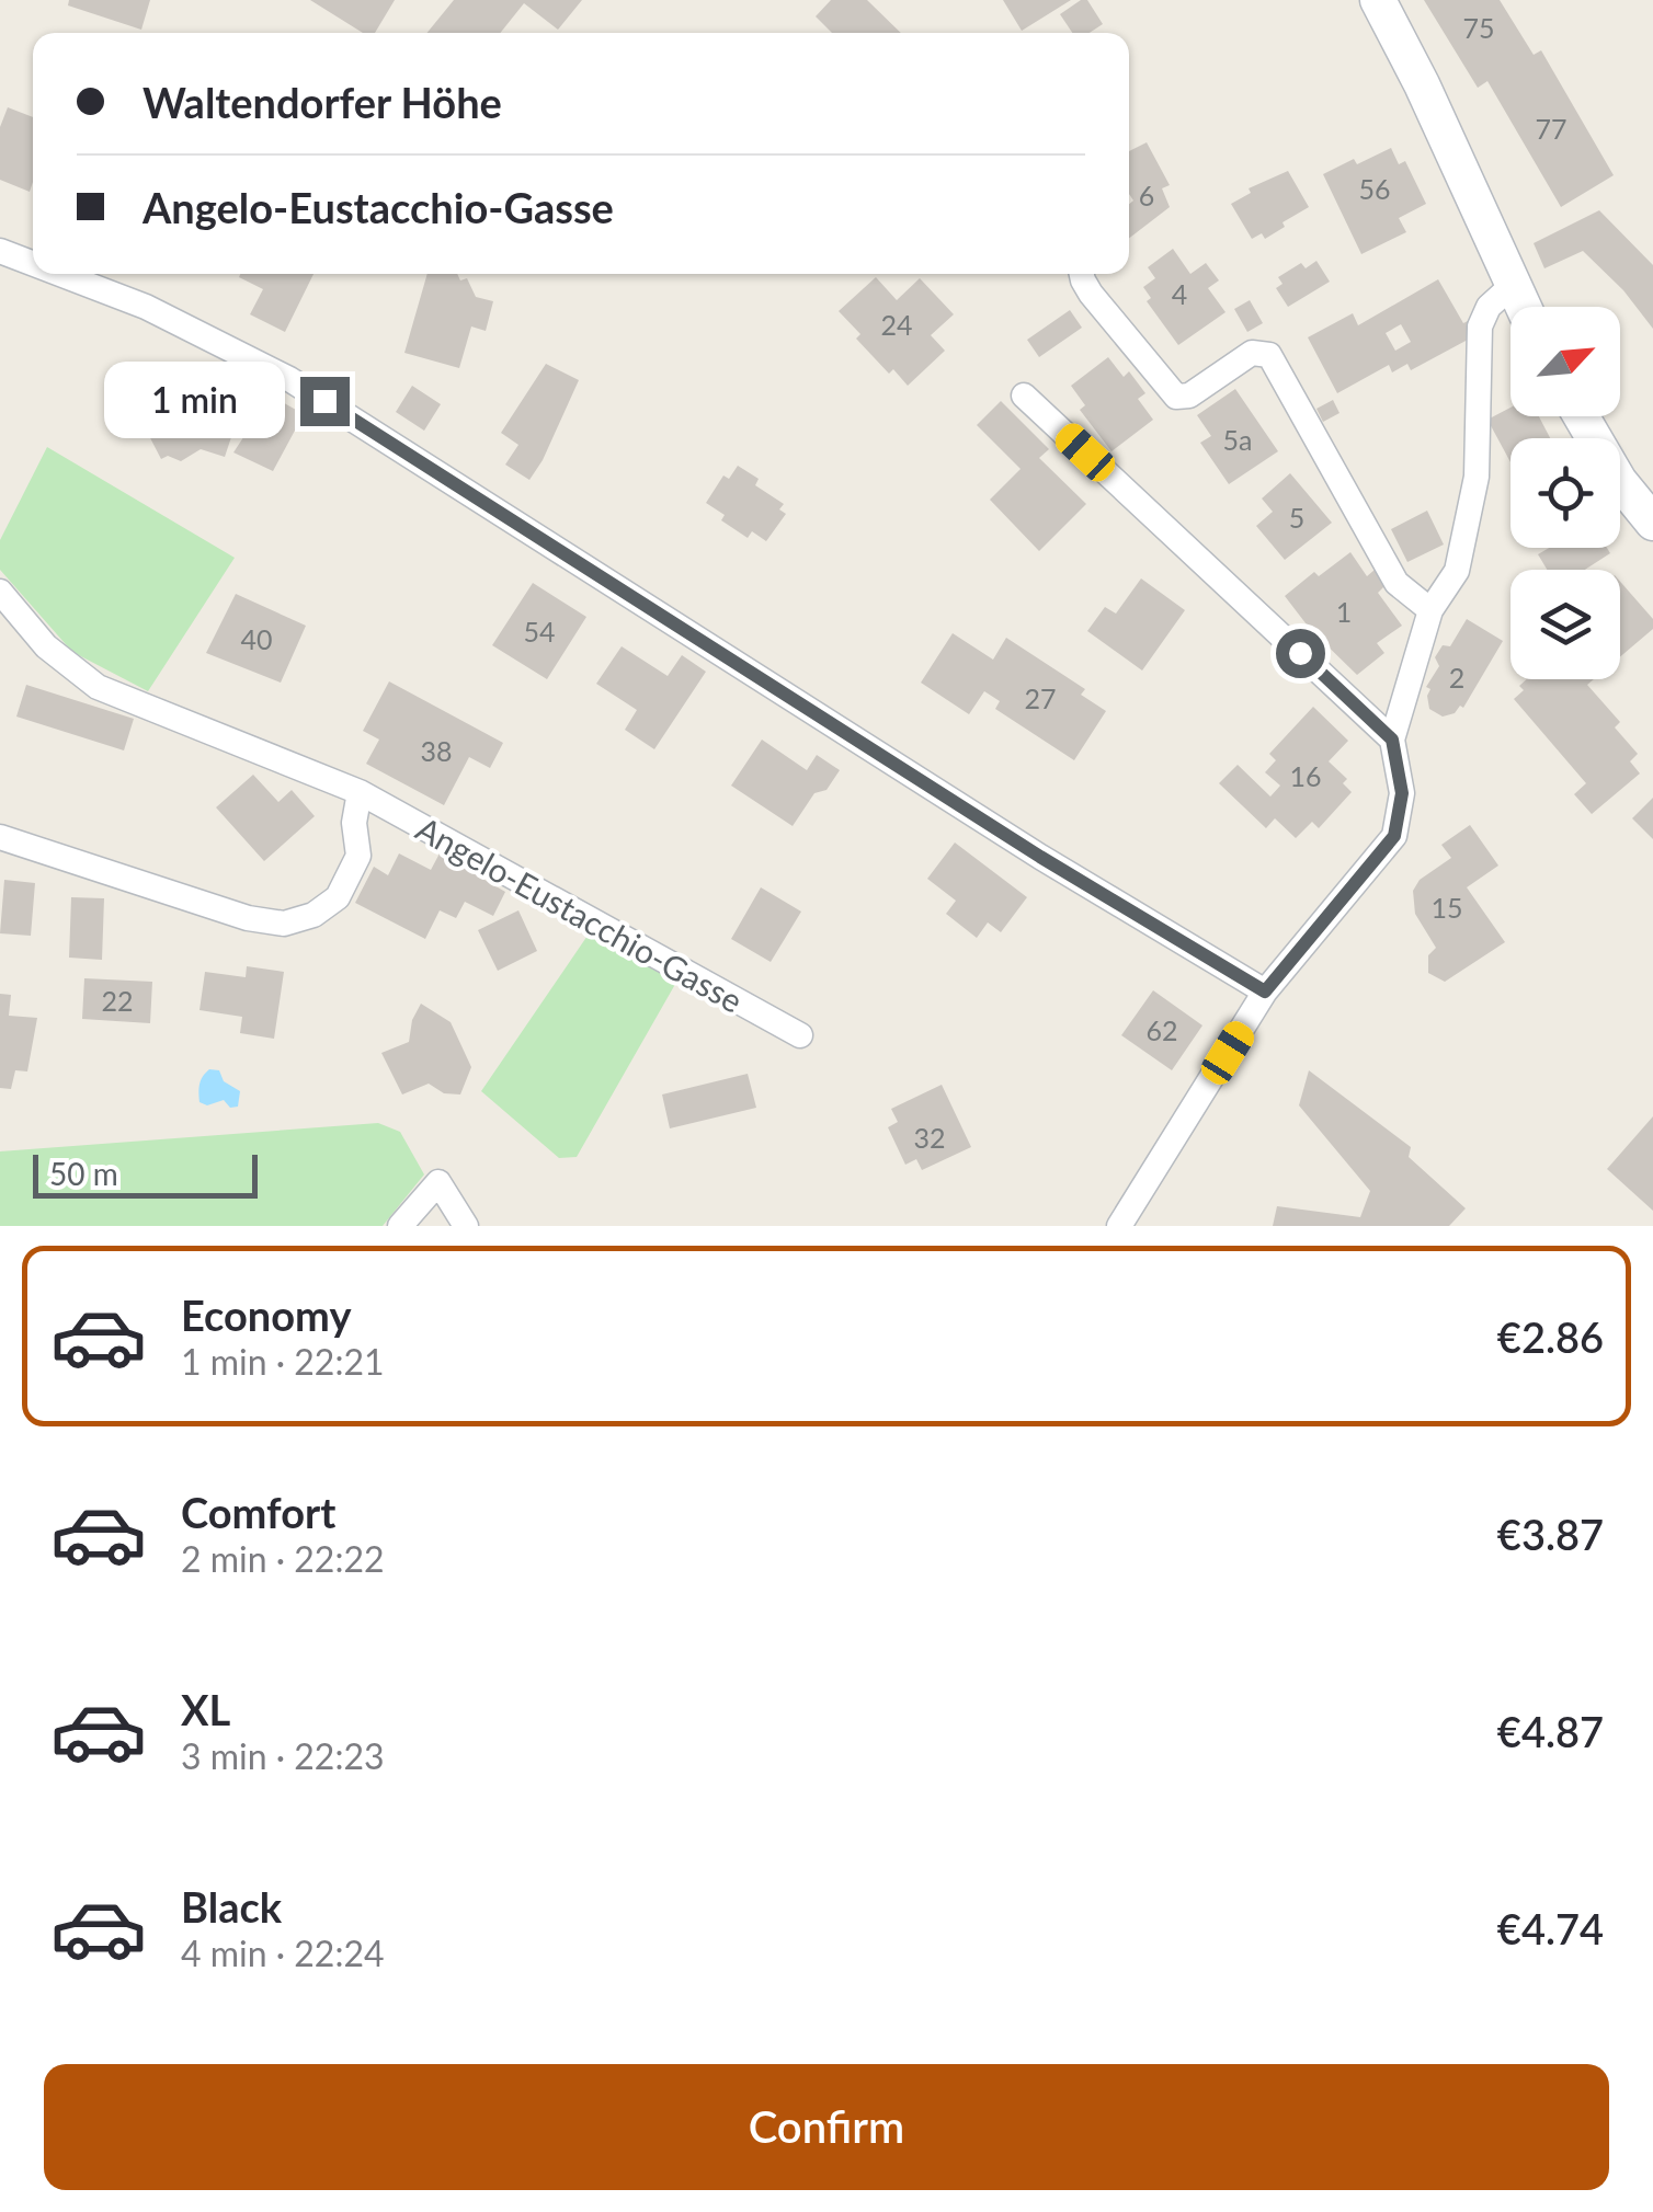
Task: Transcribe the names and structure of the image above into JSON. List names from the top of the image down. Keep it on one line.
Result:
{"streets":{"street":["Angelo-Eustacchio-Gasse"]},"house_numbers":["75","77","56","6","4","24","5a","5","1","54","40","2","27","38","16","15","22","62","32"],"scale_bar":"50 m","north":"top right","page":{"banner":["Waltendorfer Höhe","Angelo-Eustacchio-Gasse"],"bubble":"1 min","scale":"50 m","list":[{"name":"Economy","note":"1 min · 22:21","value":"€2.86"},{"name":"Comfort","note":"2 min · 22:22","value":"€3.87"},{"name":"XL","note":"3 min · 22:23","value":"€4.87"},{"name":"Black","note":"4 min · 22:24","value":"€4.74"}],"buttons":"Confirm"}}
